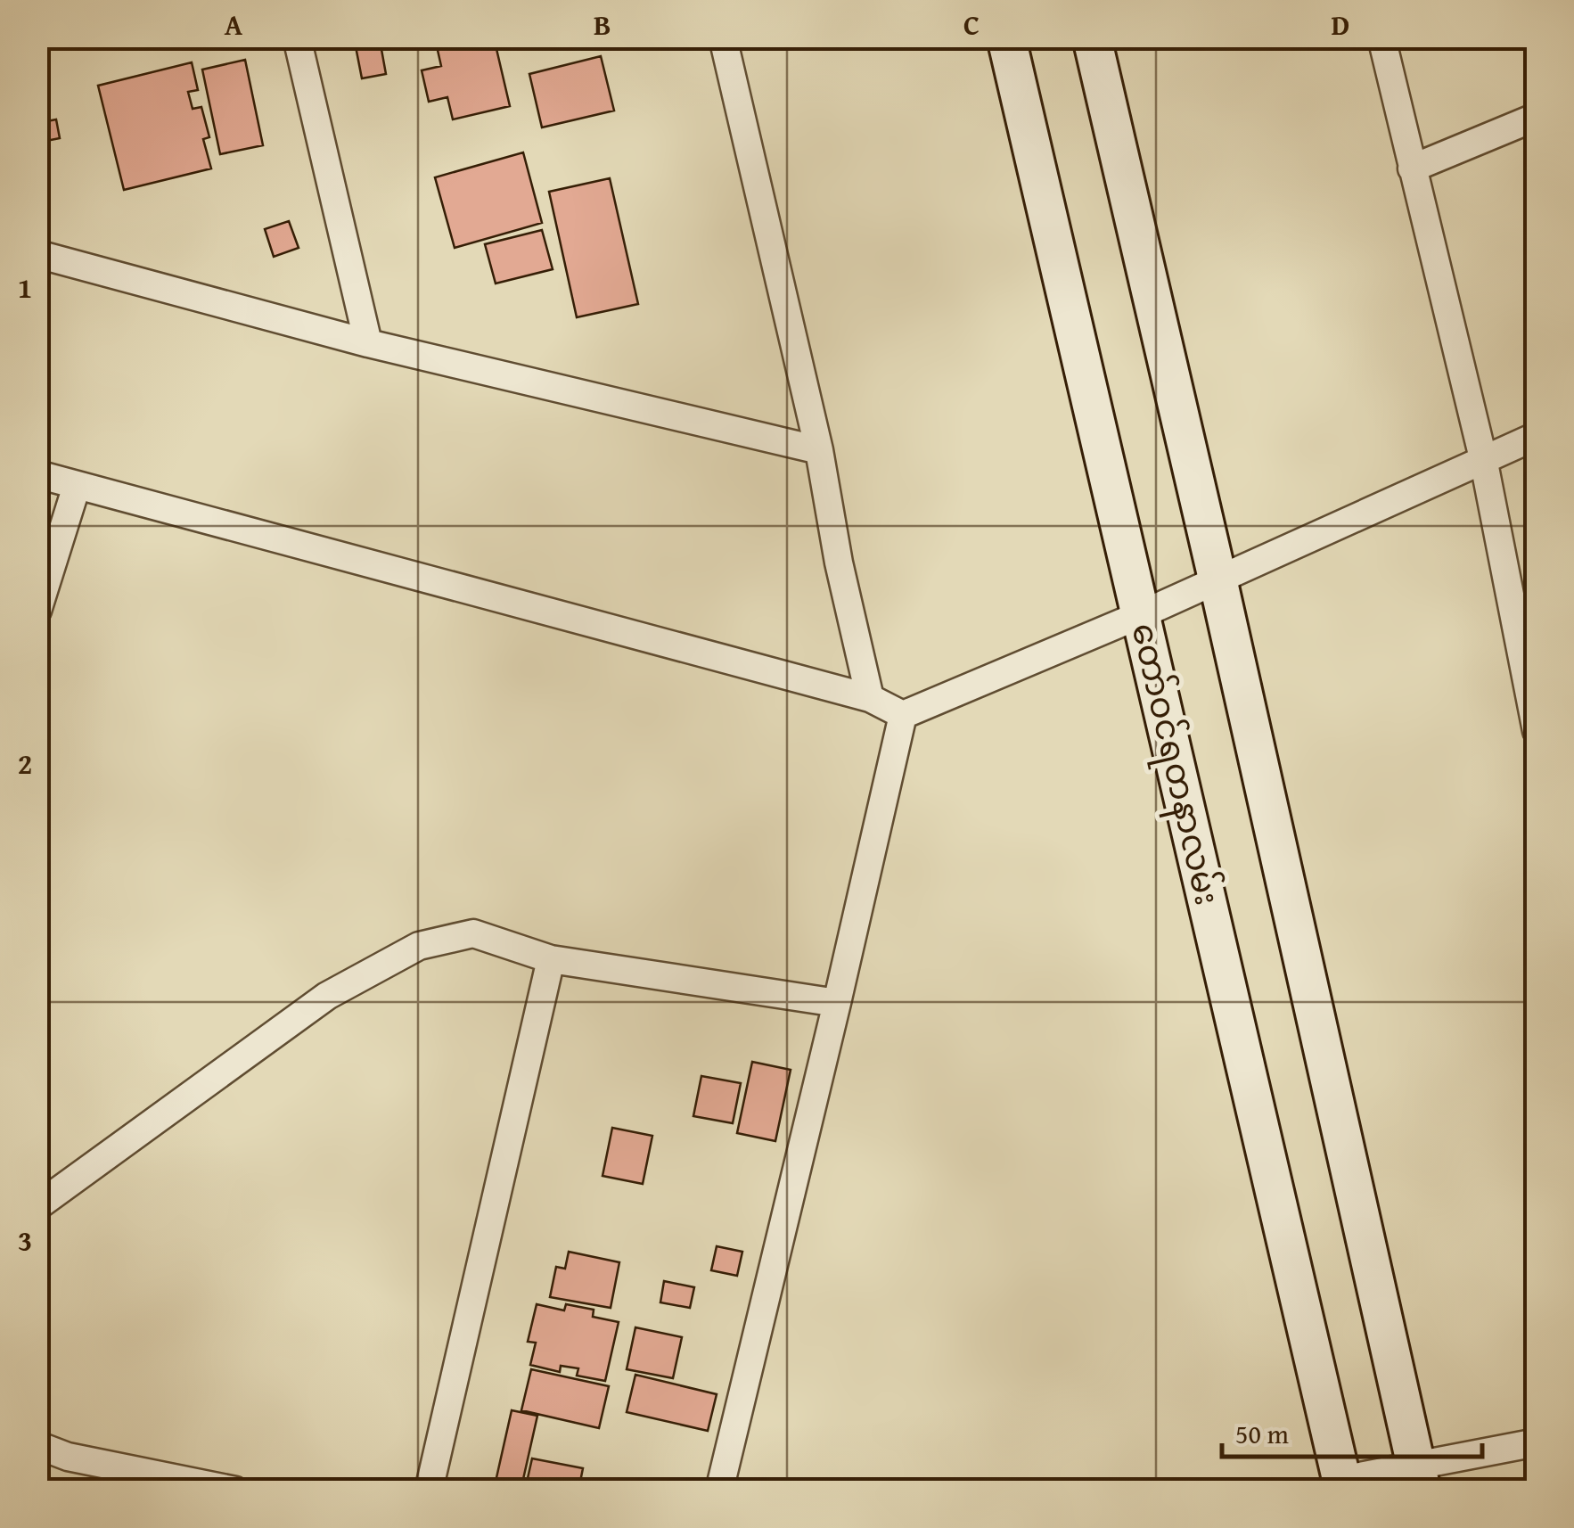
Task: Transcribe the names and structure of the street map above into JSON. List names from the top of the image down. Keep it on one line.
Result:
{"streets":{"main road":["တော်ဝင်ရတနာလမ်း"]},"scale_bar":"50 m","grid":{"columns":["A","B","C","D"],"rows":["1","2","3"]}}
